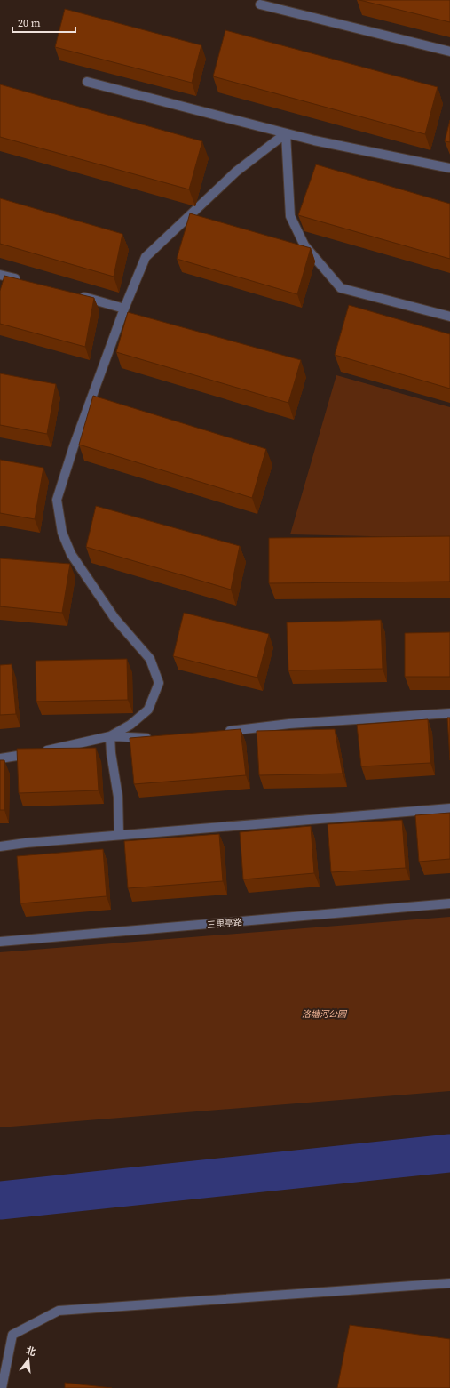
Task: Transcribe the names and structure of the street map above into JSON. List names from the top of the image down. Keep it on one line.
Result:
{"streets":{"street":["三里亭路"]},"parks":["洛塘河公园"],"scale_bar":"20 m","north":"top"}
